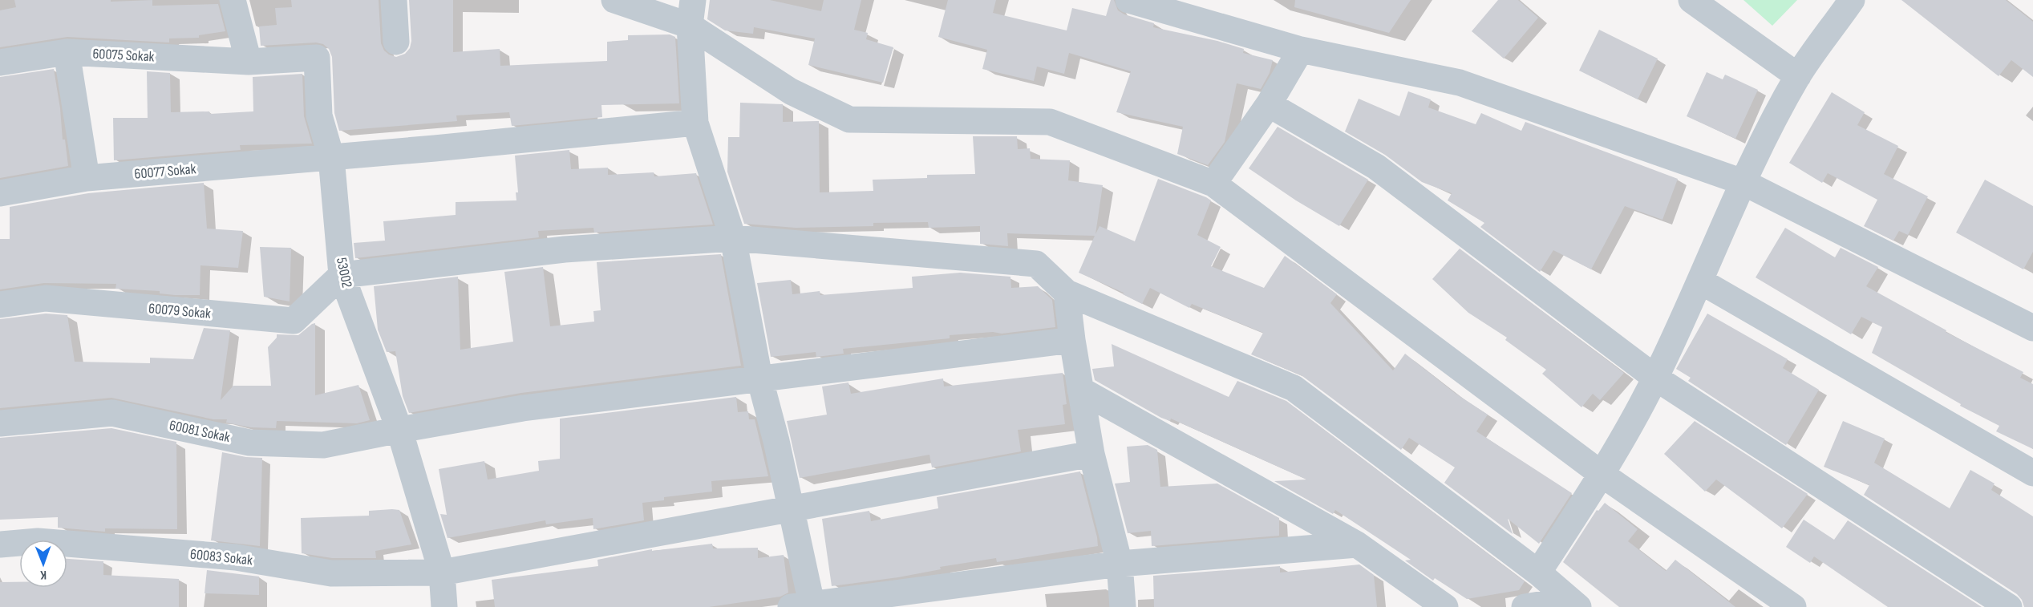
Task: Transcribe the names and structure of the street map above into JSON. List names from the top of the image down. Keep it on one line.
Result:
{"streets":{"street":["60075 Sokak","60077 Sokak","53002","60079 Sokak","60081 Sokak","60083 Sokak"]},"crossings":[["60075 Sokak","53002"],["60077 Sokak","53002"],["53002","60079 Sokak"],["53002","60081 Sokak"],["53002","60083 Sokak"]],"north":"bottom"}
